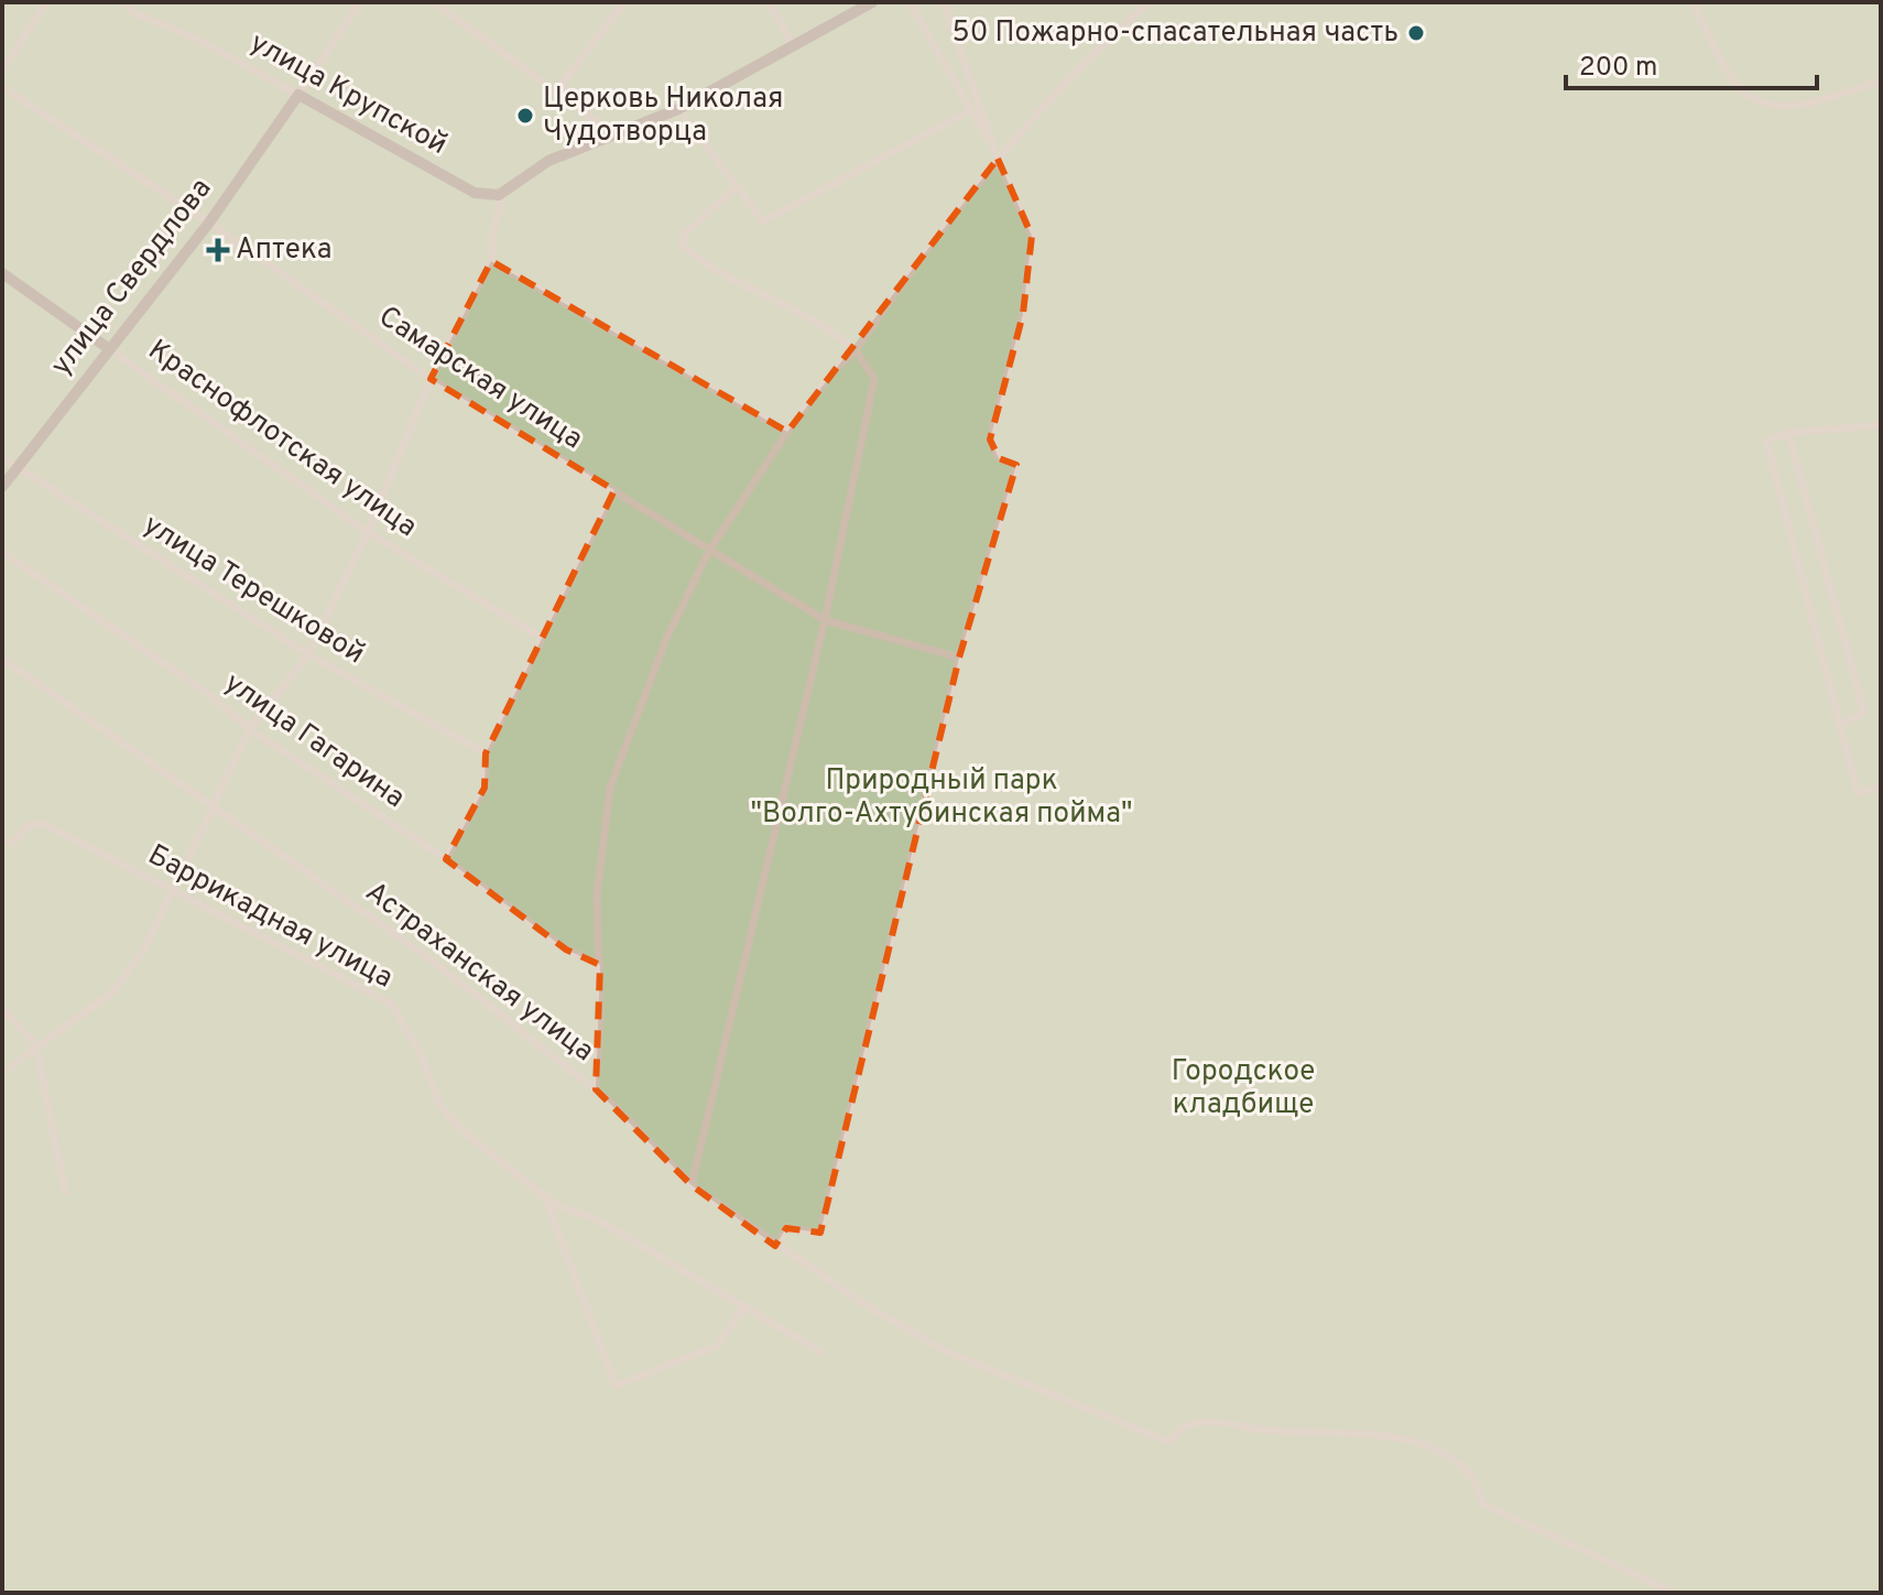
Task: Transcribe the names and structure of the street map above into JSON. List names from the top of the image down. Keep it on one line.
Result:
{"streets":{"street":["улица Крупской","улица Свердлова","Самарская улица","Краснофлотская улица","улица Терешковой","улица Гагарина","Баррикадная улица","Астраханская улица"]},"crossings":[["улица Крупской","улица Свердлова"],["улица Свердлова","Самарская улица"],["улица Свердлова","Краснофлотская улица"],["улица Свердлова","улица Терешковой"]],"parks":["Природный парк \"Волго-Ахтубинская пойма\"","Городское кладбище"],"places":{"other":["50 Пожарно-спасательная часть","Церковь Николая Чудотворца"],"health":["Аптека"]},"scale_bar":"200 m"}
